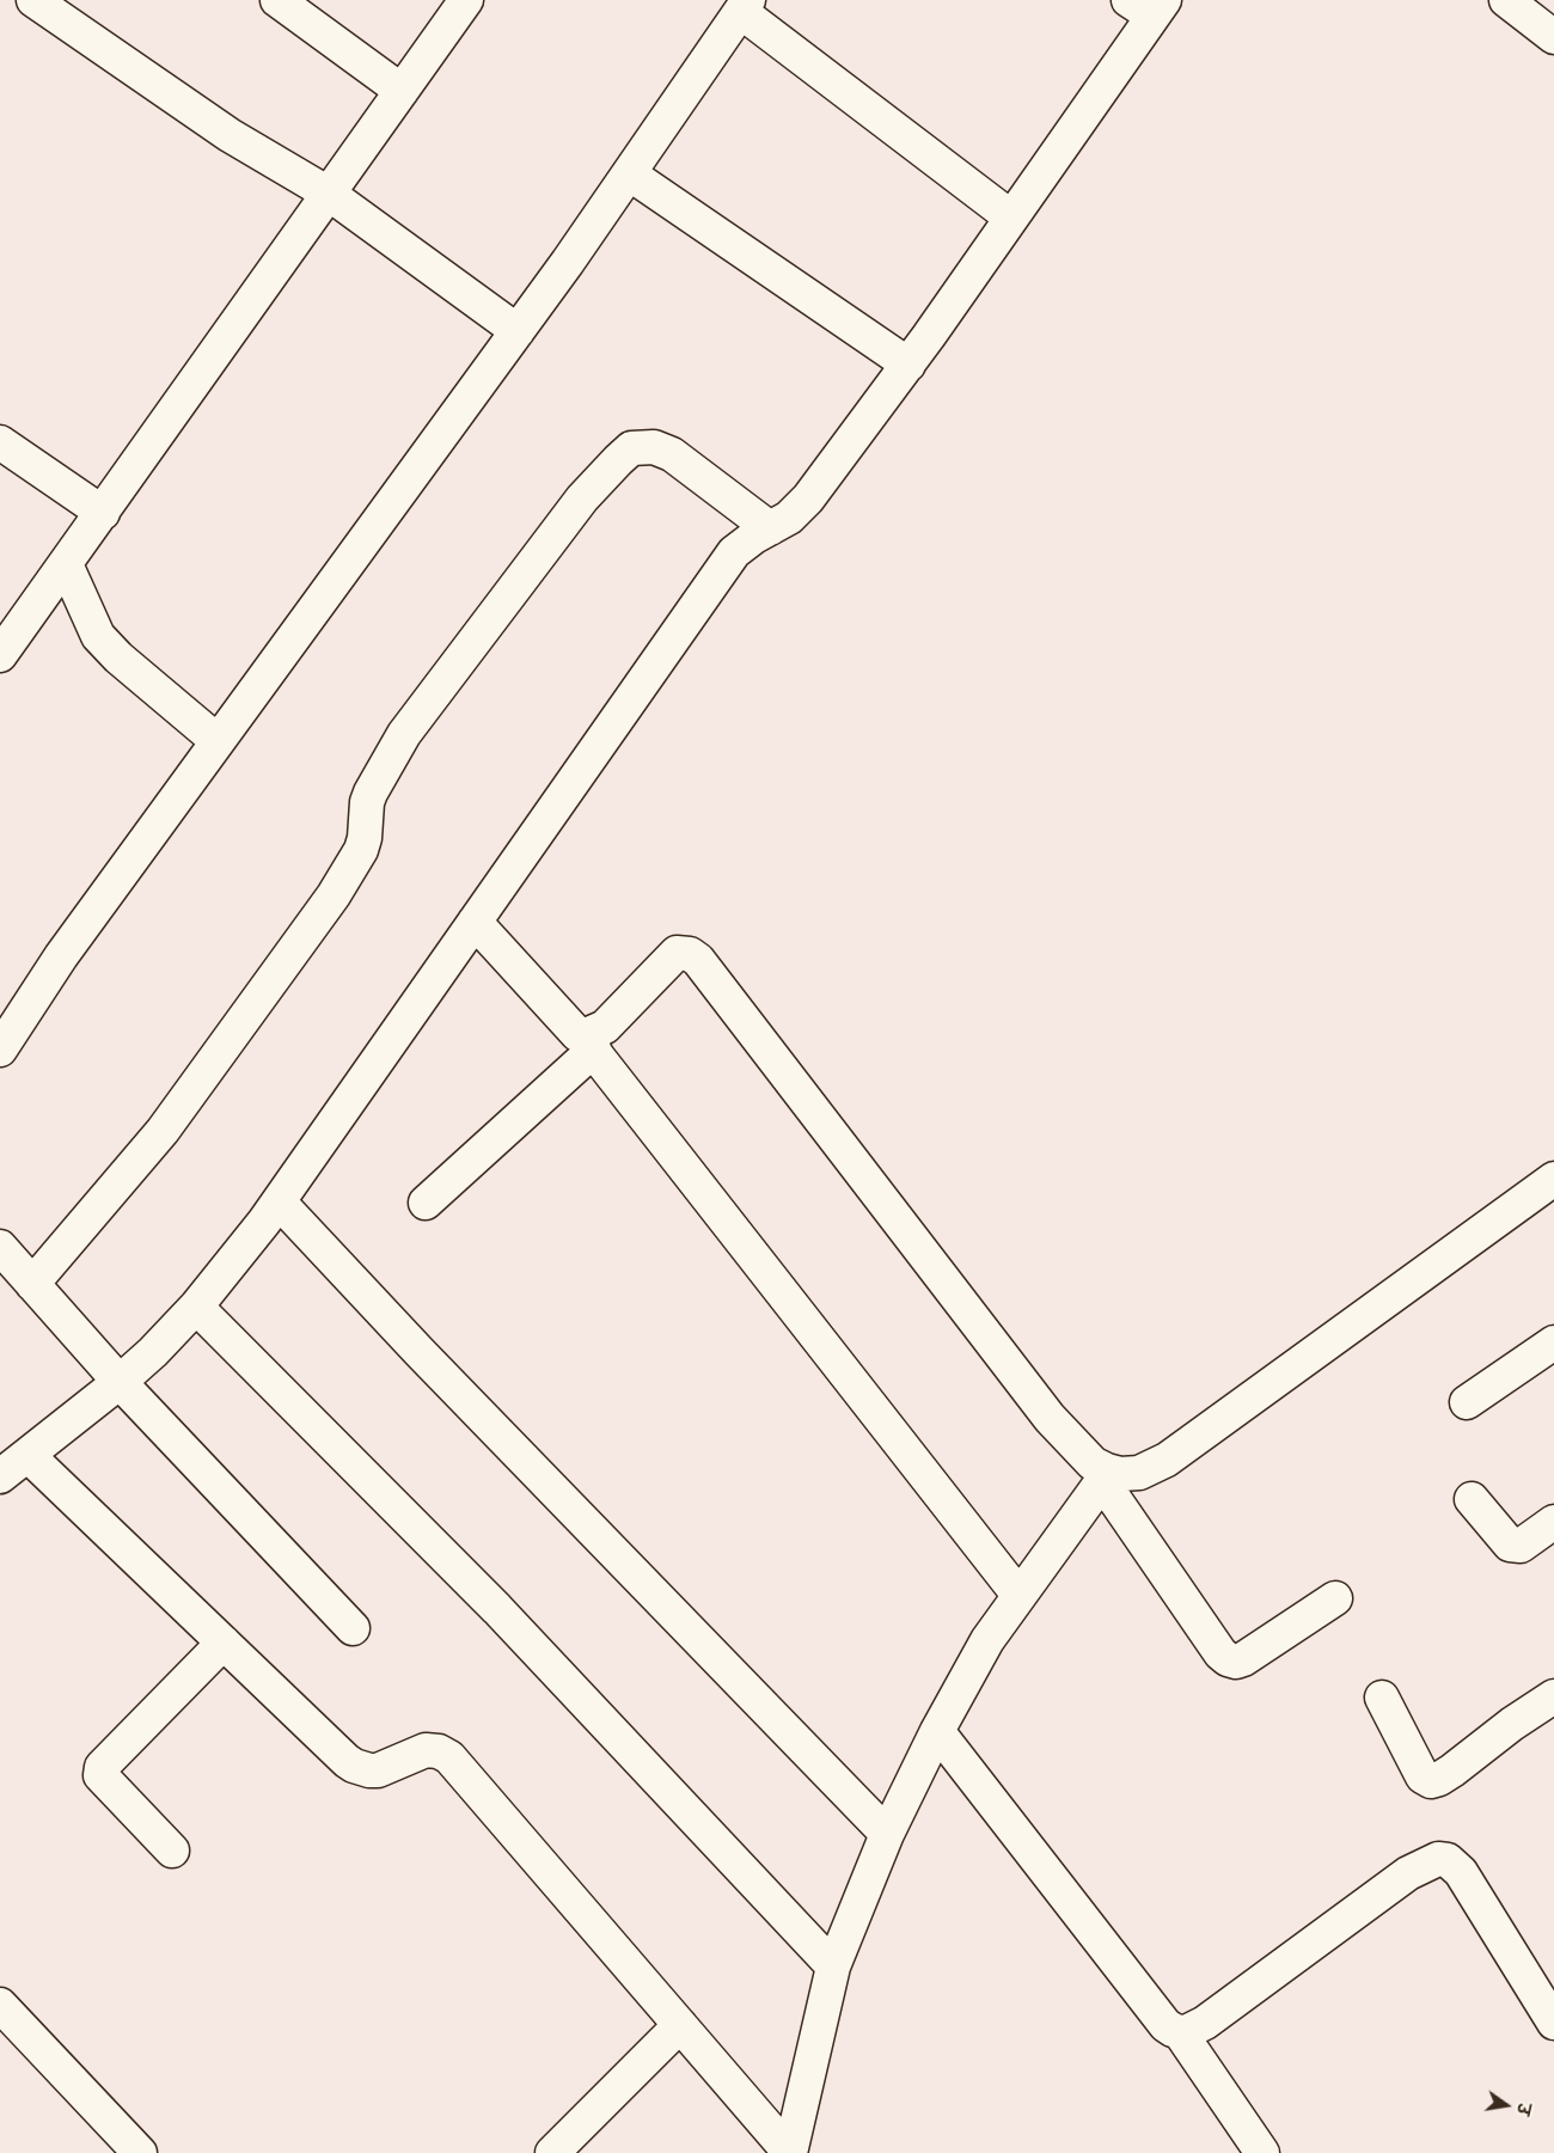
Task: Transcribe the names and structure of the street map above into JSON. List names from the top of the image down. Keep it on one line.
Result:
{"north":"right"}
